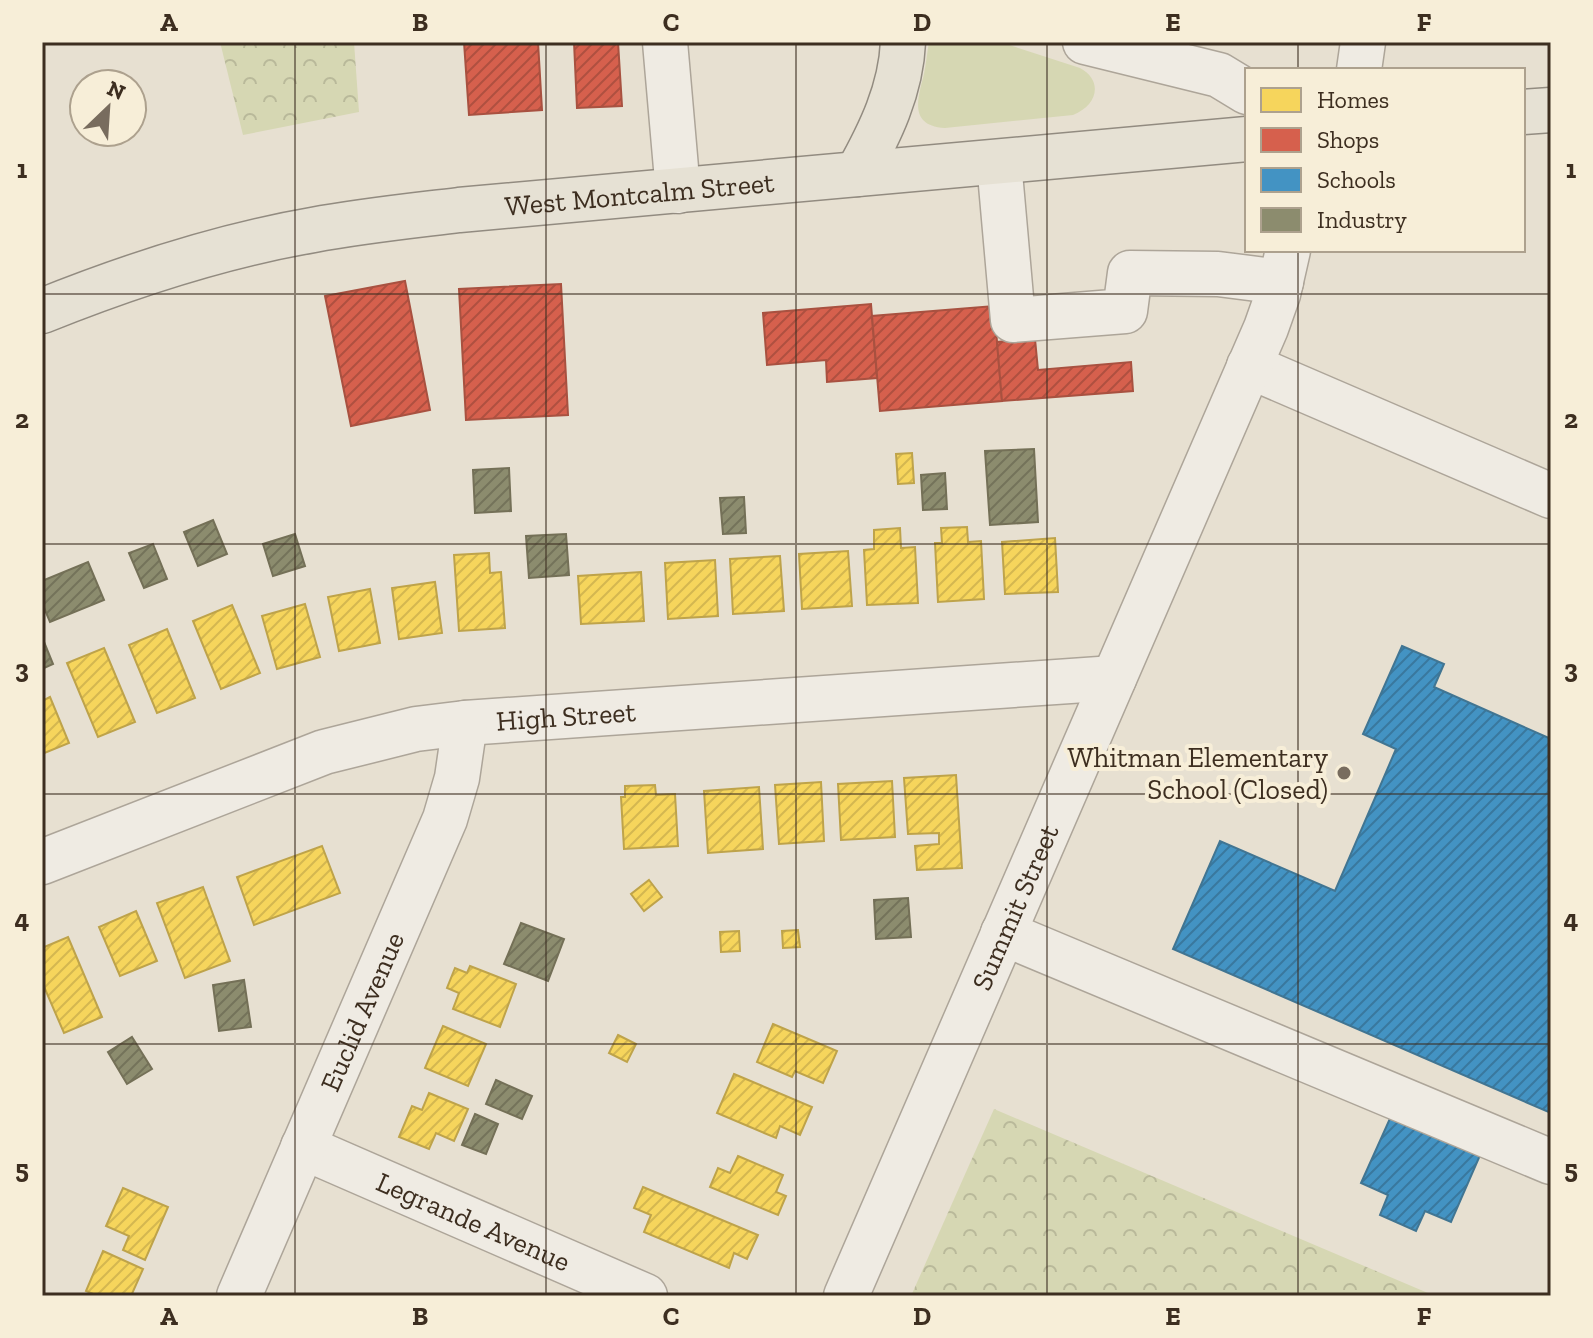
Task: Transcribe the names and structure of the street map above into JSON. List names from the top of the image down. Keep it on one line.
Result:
{"streets":{"main road":["West Montcalm Street"],"street":["High Street","Summit Street","Euclid Avenue","Legrande Avenue"]},"crossings":[["High Street","Summit Street"],["High Street","Euclid Avenue"],["Euclid Avenue","Legrande Avenue"]],"places":["Whitman Elementary School (Closed)"],"legend":["Homes","Shops","Schools","Industry"],"north":"top right","grid":{"columns":["A","B","C","D","E","F"],"rows":["1","2","3","4","5"]}}
